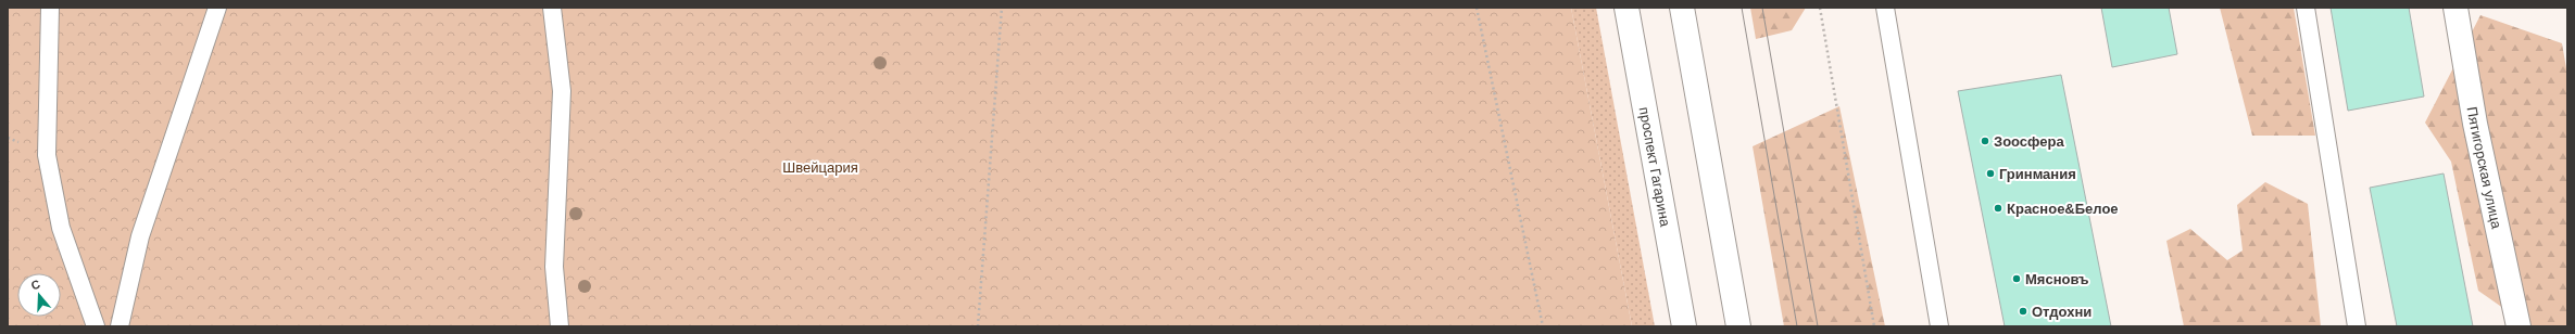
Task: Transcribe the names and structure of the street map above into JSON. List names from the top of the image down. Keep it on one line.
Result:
{"streets":{"main road":["проспект Гагарина","Пятигорская улица"]},"parks":["Швейцария"],"places":["Зоосфера","Гринмания","Красное&Белое","Мясновъ","Отдохни"],"north":"top"}
